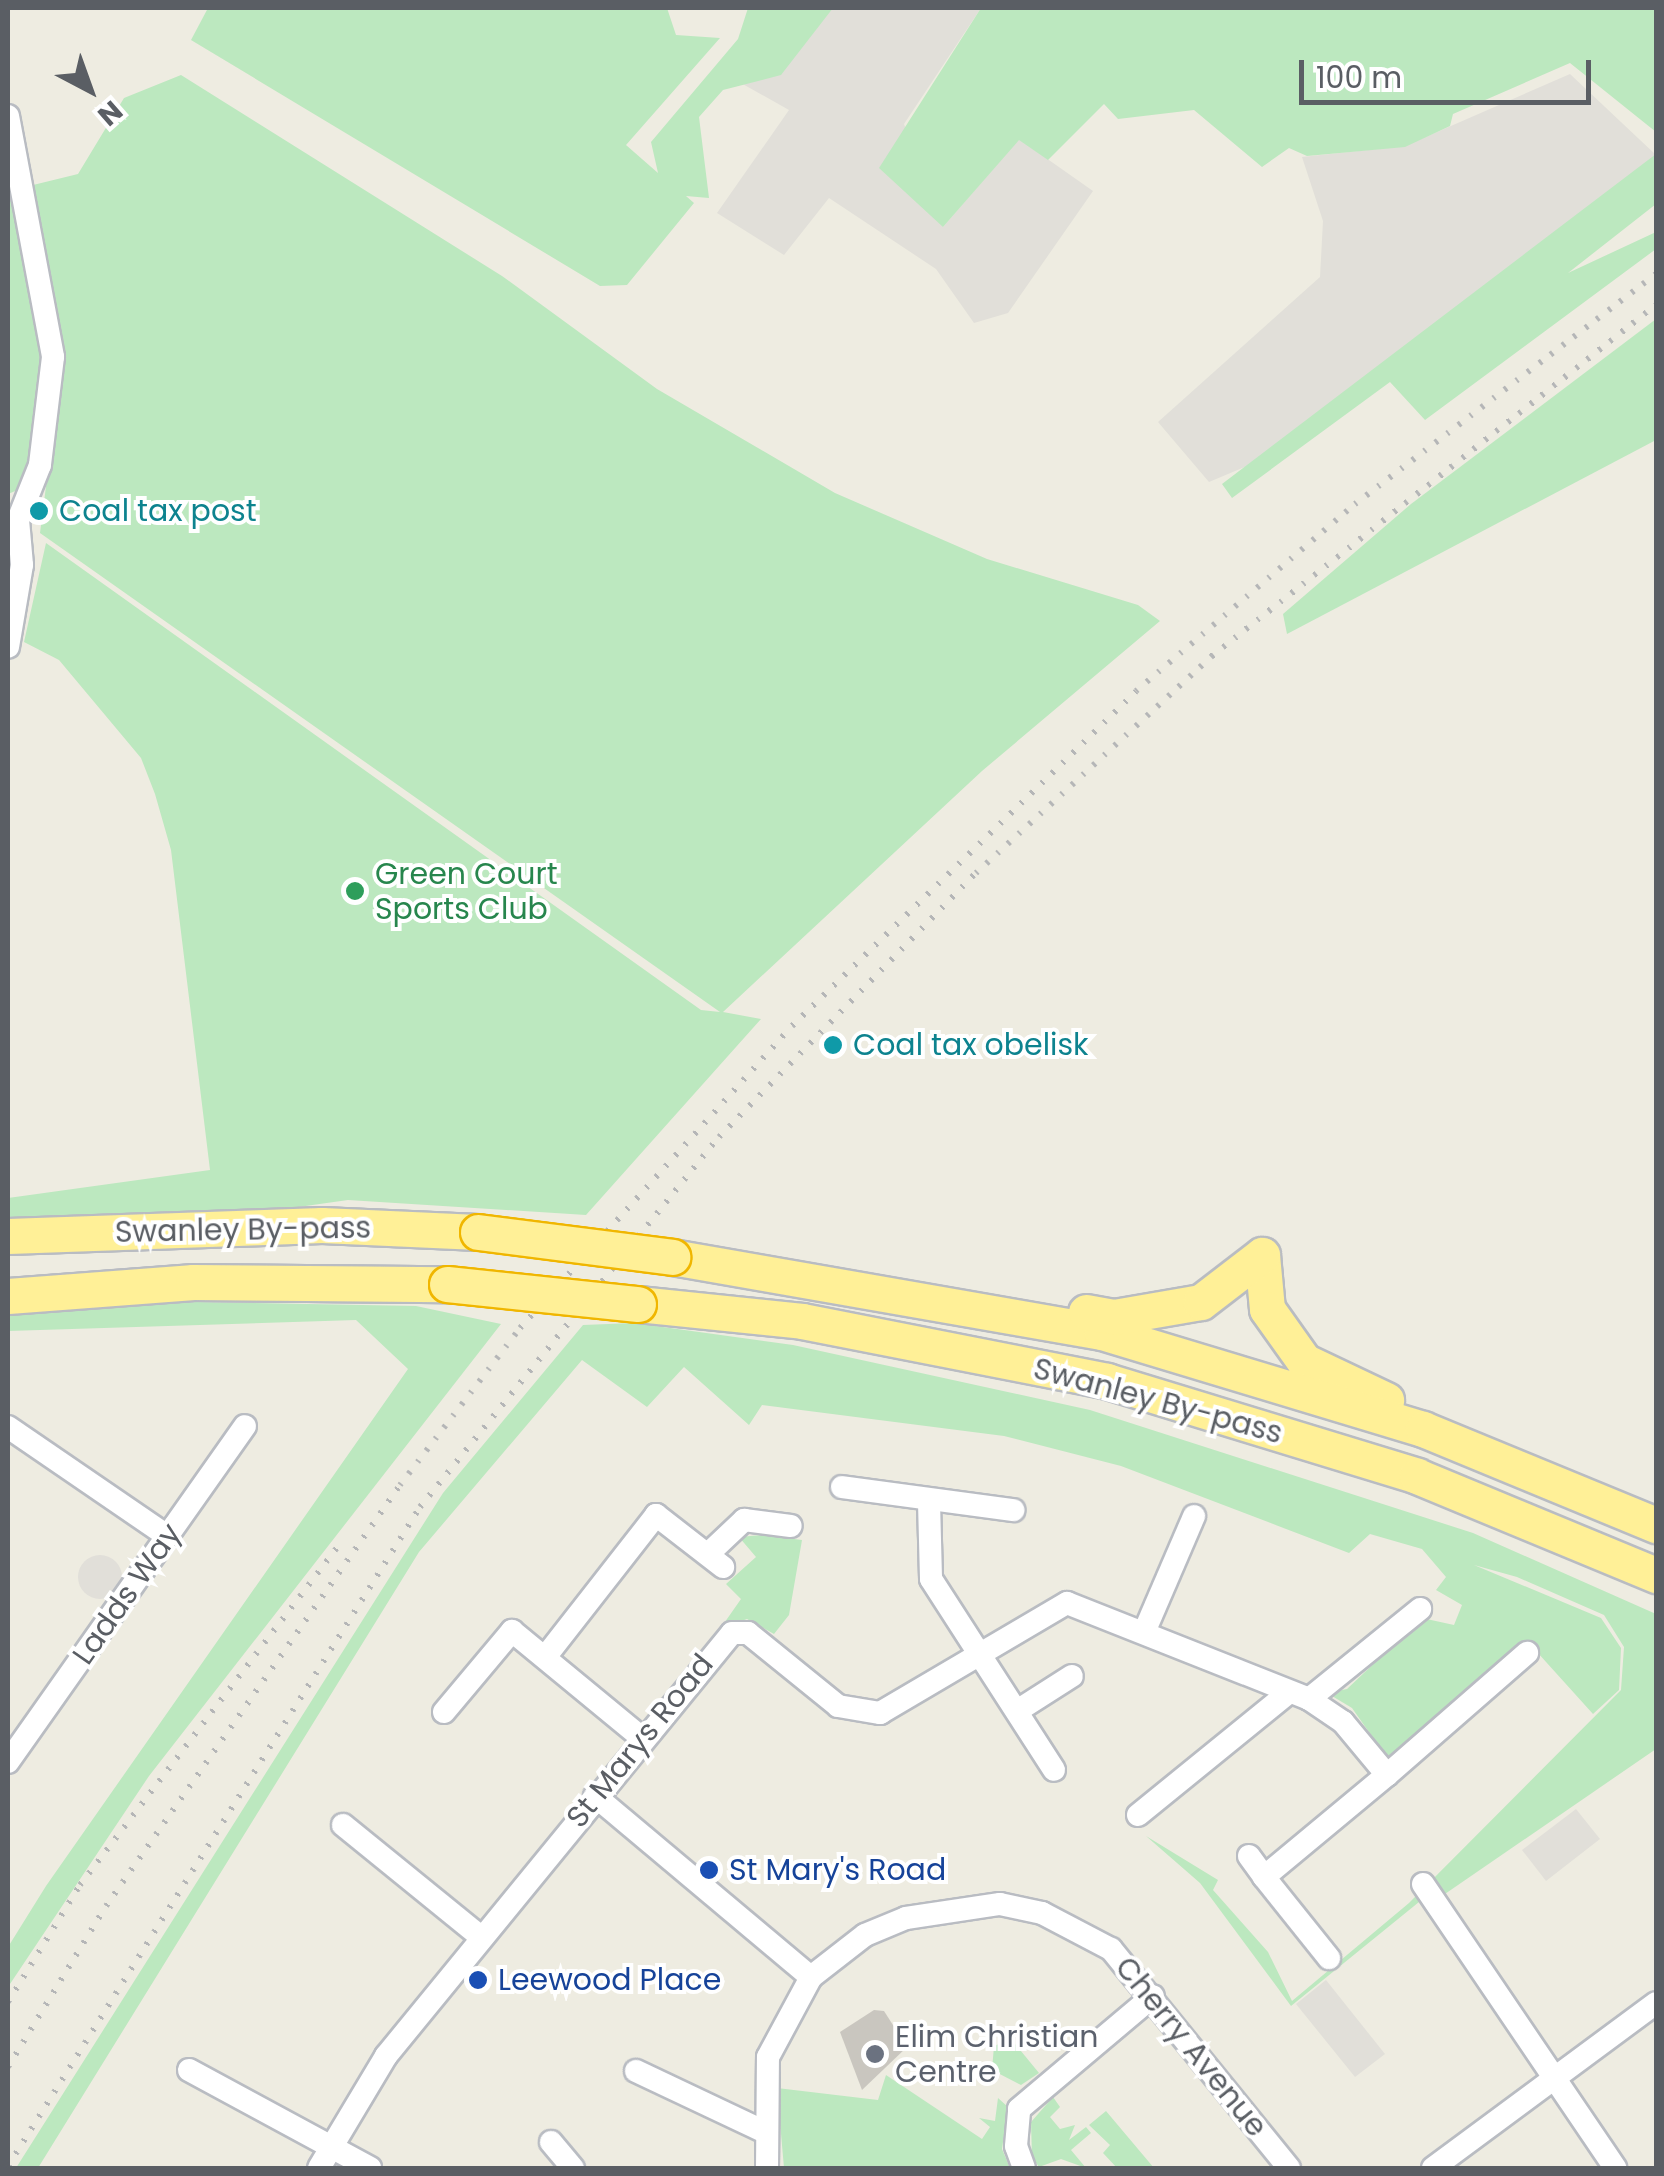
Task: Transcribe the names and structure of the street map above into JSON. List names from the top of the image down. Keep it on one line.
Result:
{"streets":{"highway":["Swanley By-pass"],"street":["Ladds Way","St Marys Road","Cherry Avenue"]},"places":["Coal tax post","Green Court Sports Club","Coal tax obelisk","St Mary's Road","Leewood Place","Elim Christian Centre"],"scale_bar":"100 m","north":"bottom right"}
